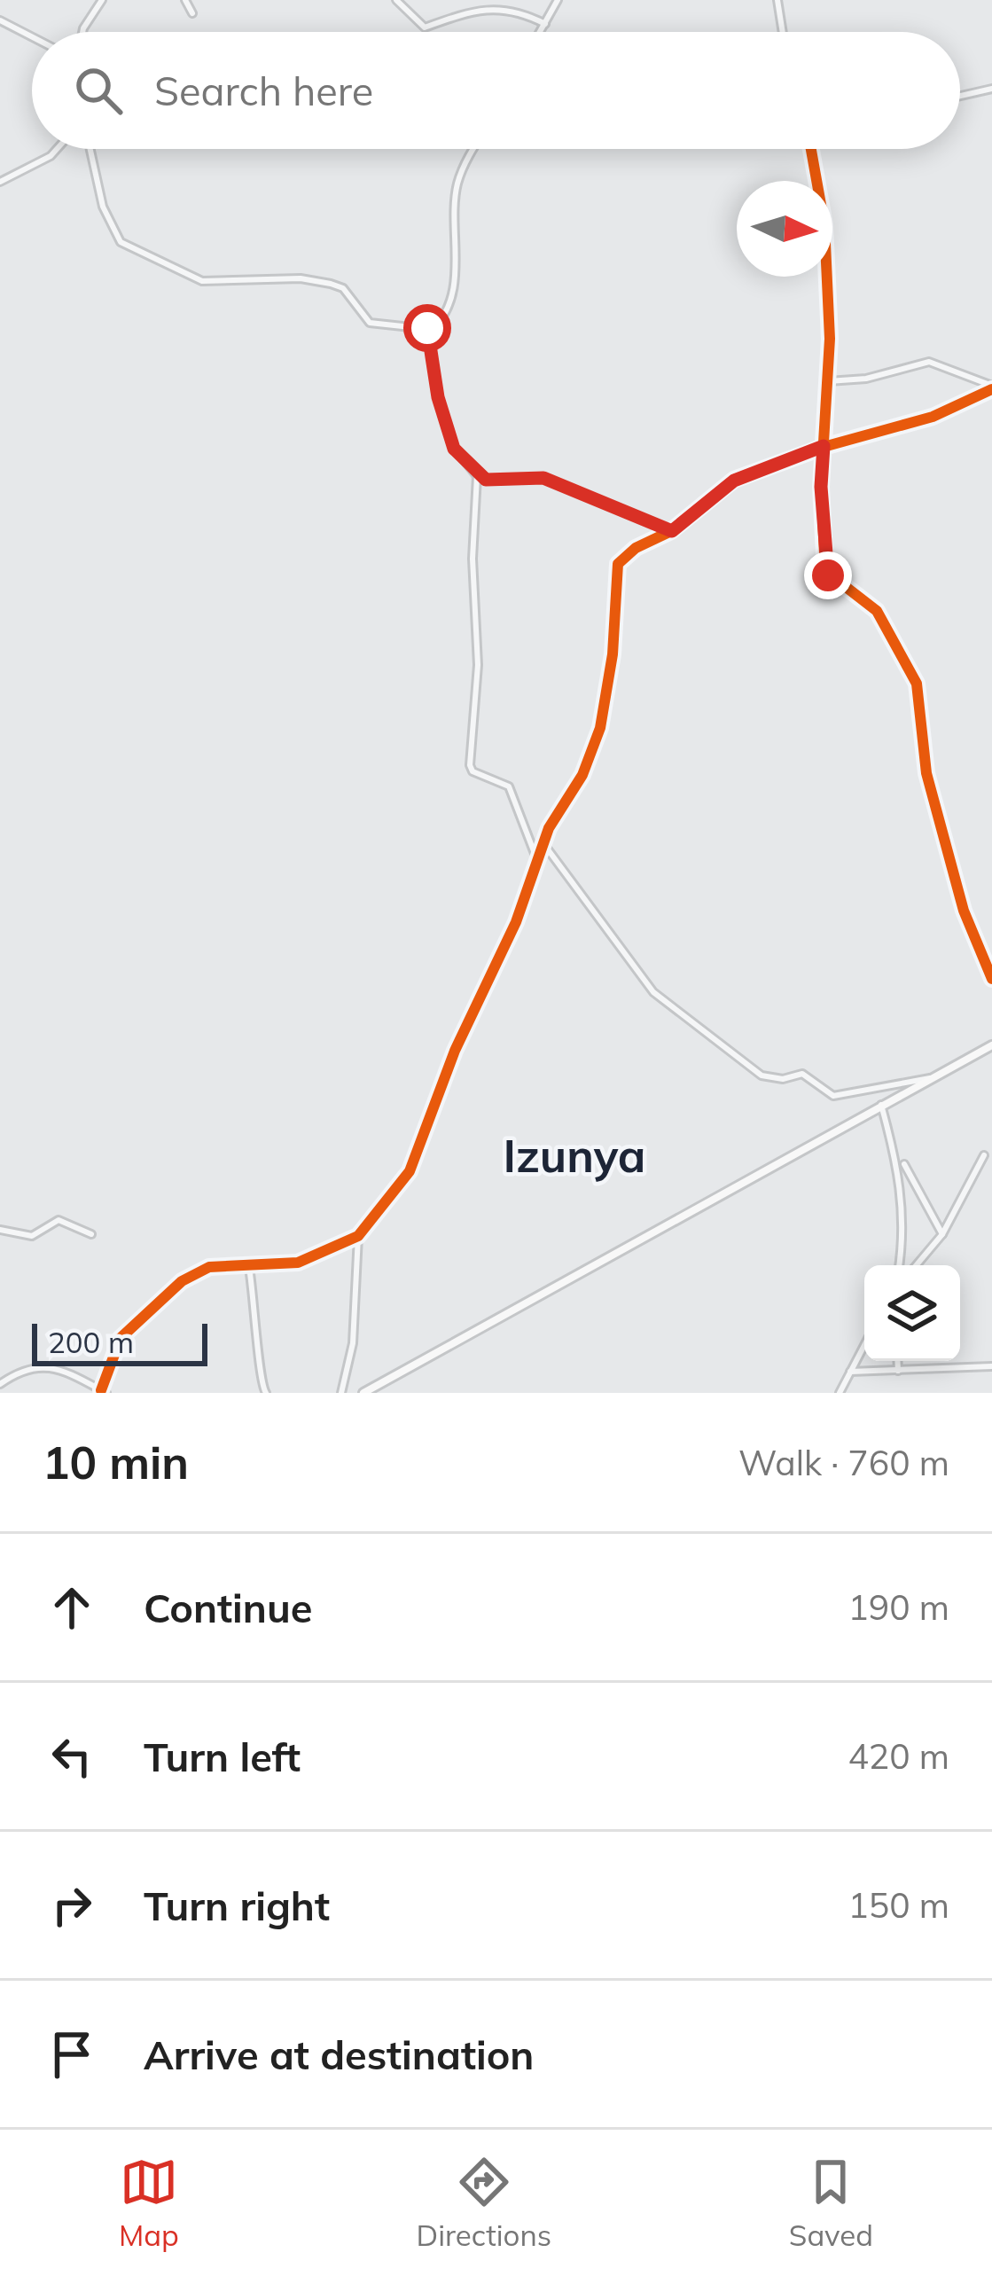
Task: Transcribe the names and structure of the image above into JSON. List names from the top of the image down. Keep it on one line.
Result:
{"districts":["Izunya"],"scale_bar":"200 m","north":"right","page":{"search":"Search here","scale":"200 m","heading":["10 min","Walk · 760 m"],"list":[["Continue","190 m"],["Turn left","420 m"],["Turn right","150 m"],"Arrive at destination"],"nav":["Map","Directions","Saved"]}}
